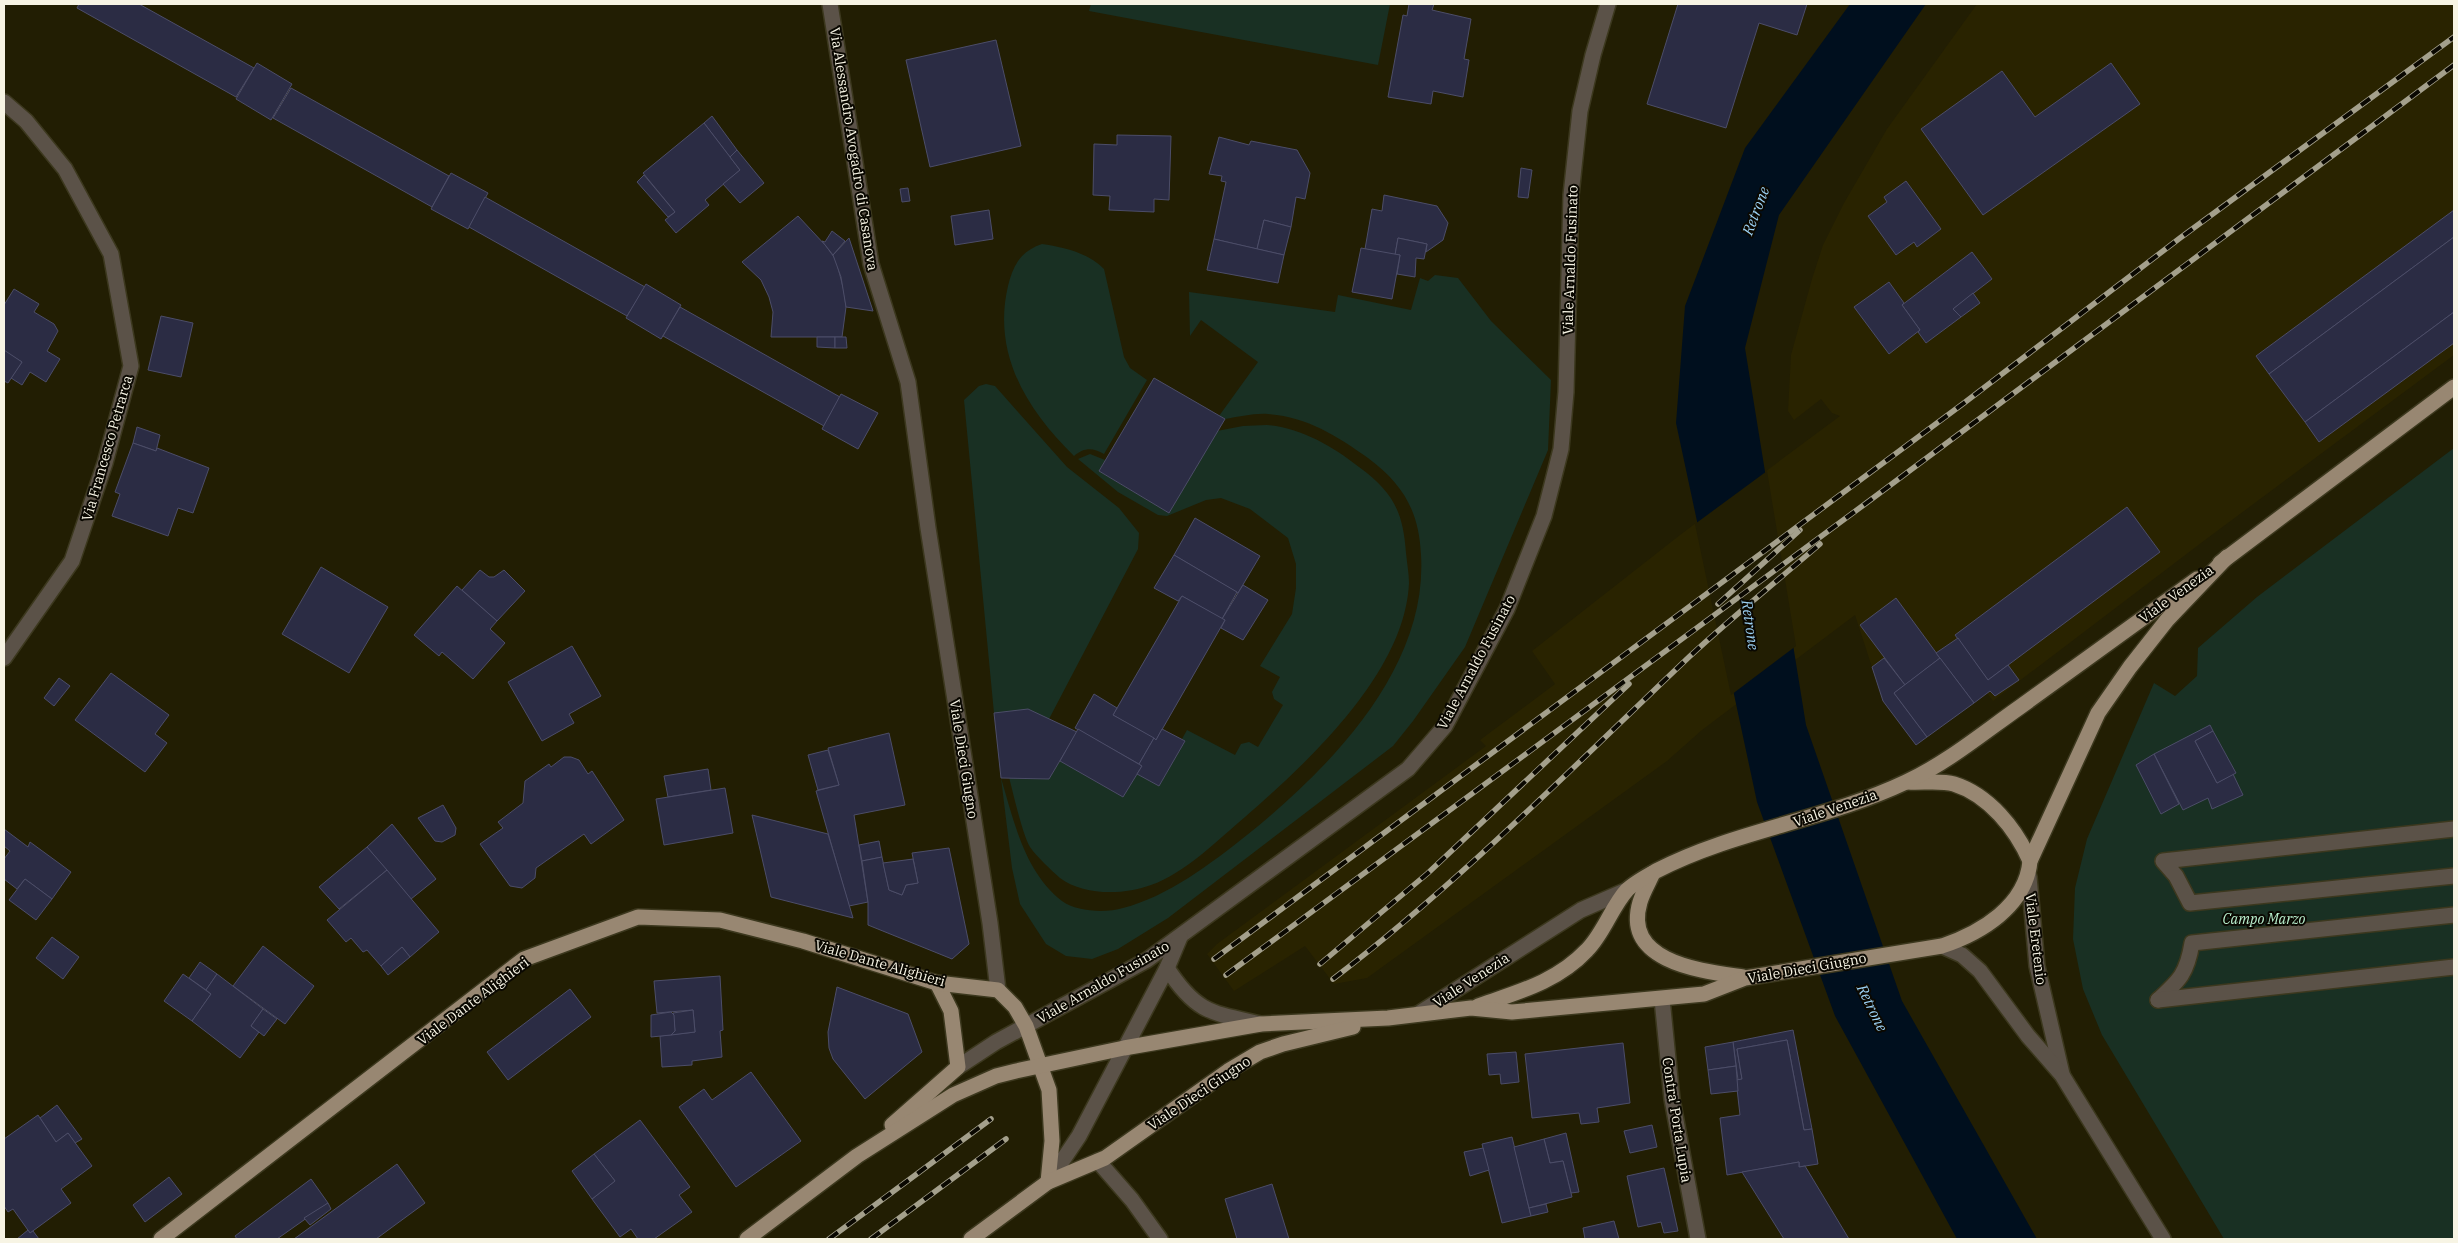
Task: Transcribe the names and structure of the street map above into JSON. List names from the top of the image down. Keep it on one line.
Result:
{"streets":{"main road":["Viale Venezia","Viale Dieci Giugno","Viale Eretenio","Viale Dante Alighieri"],"street":["Via Alessandro Avogadro di Casanova","Viale Arnaldo Fusinato","Via Francesco Petrarca","Contra' Porta Lupia"]},"crossings":[["Via Alessandro Avogadro di Casanova","Viale Dieci Giugno"],["Viale Arnaldo Fusinato","Viale Dieci Giugno"],["Viale Venezia","Viale Dieci Giugno"],["Viale Venezia","Viale Eretenio"],["Viale Dieci Giugno","Viale Eretenio"],["Viale Dieci Giugno","Viale Dante Alighieri"],["Viale Dieci Giugno","Contra' Porta Lupia"]],"water":["Retrone"],"parks":["Campo Marzo"]}
